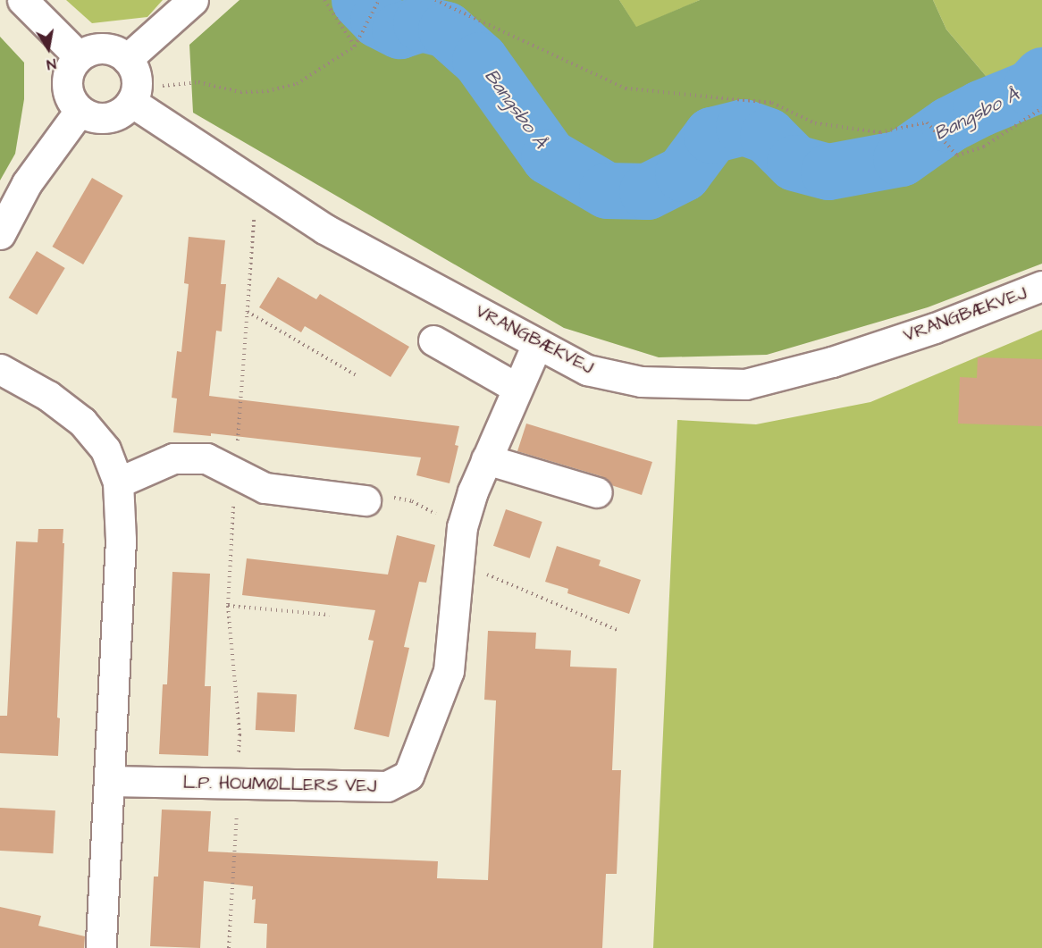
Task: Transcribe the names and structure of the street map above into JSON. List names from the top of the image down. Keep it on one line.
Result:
{"streets":{"street":["VRANGBÆKVEJ","L.P. HOUMØLLERS VEJ"]},"crossings":[["VRANGBÆKVEJ","L.P. HOUMØLLERS VEJ"]],"water":["Bangsbo Å"],"north":"bottom"}
